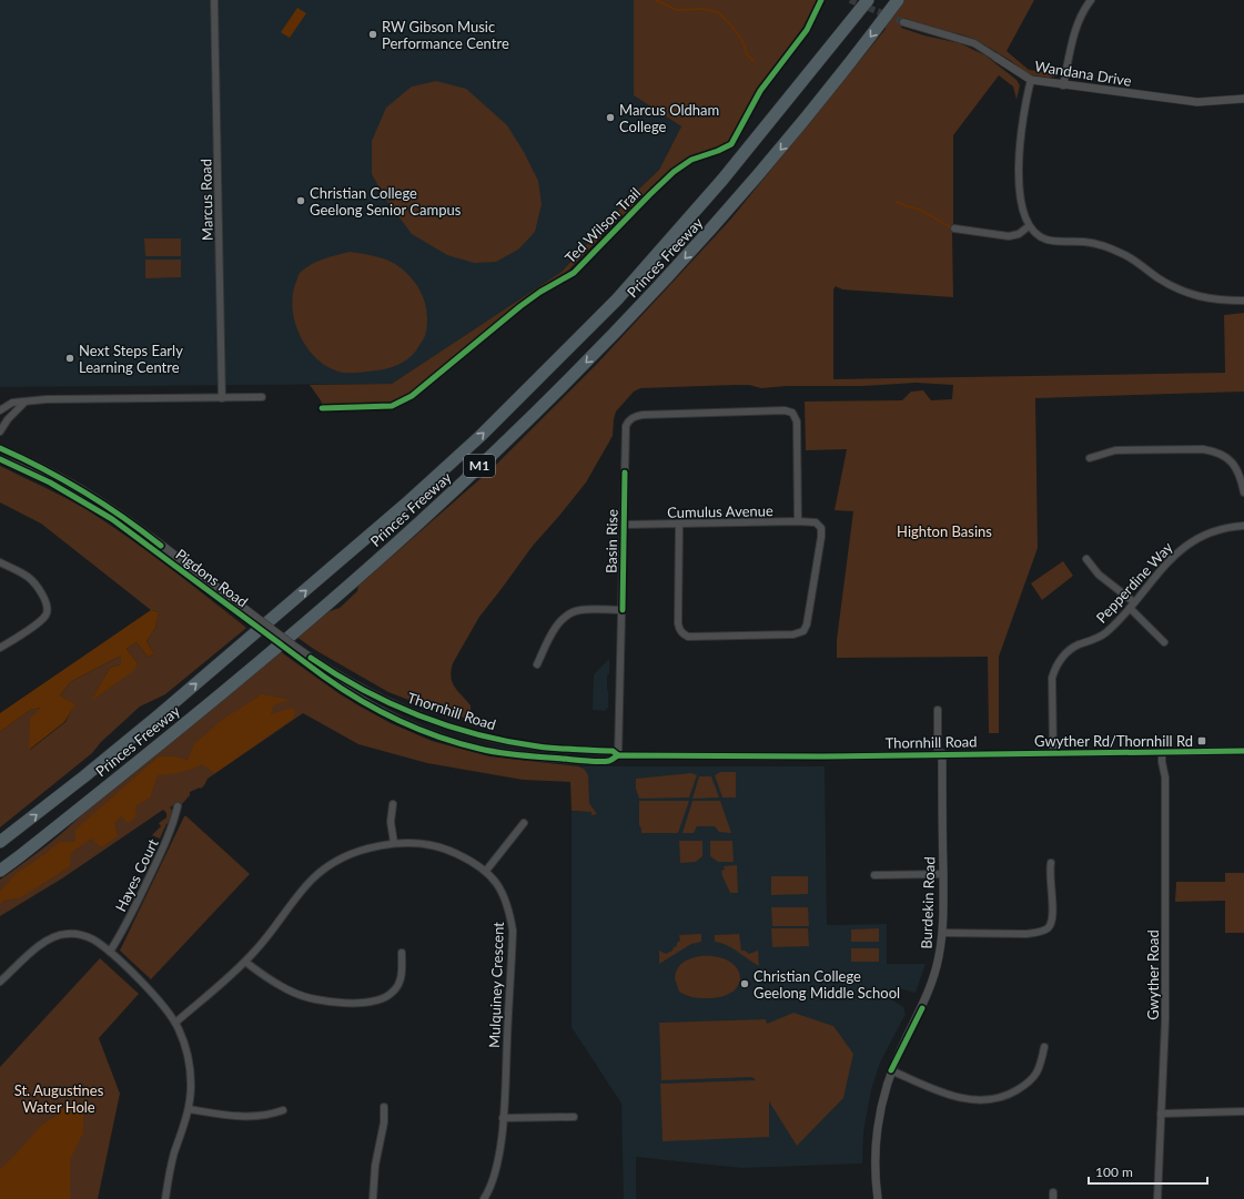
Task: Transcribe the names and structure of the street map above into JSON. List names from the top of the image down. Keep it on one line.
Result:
{"streets":{"highway":["Princes Freeway","M1"],"street":["Wandana Drive","Marcus Road","Cumulus Avenue","Basin Rise","Pigdons Road","Pepperdine Way","Thornhill Road","Hayes Court","Burdekin Road","Gwyther Road","Mulquiney Crescent"],"cycle path":["Ted Wilson Trail"]},"crossings":[["Cumulus Avenue","Basin Rise"],["Basin Rise","Thornhill Road"],["Pigdons Road","Thornhill Road"],["Pepperdine Way","Thornhill Road"],["Thornhill Road","Burdekin Road"],["Thornhill Road","Gwyther Road"]],"parks":["Highton Basins","St. Augustines Water Hole"],"places":{"other":["RW Gibson Music Performance Centre","Marcus Oldham College","Christian College Geelong Senior Campus","Next Steps Early Learning Centre","Christian College Geelong Middle School"],"transit":["Gwyther Rd/Thornhill Rd"]},"scale_bar":"100 m"}
